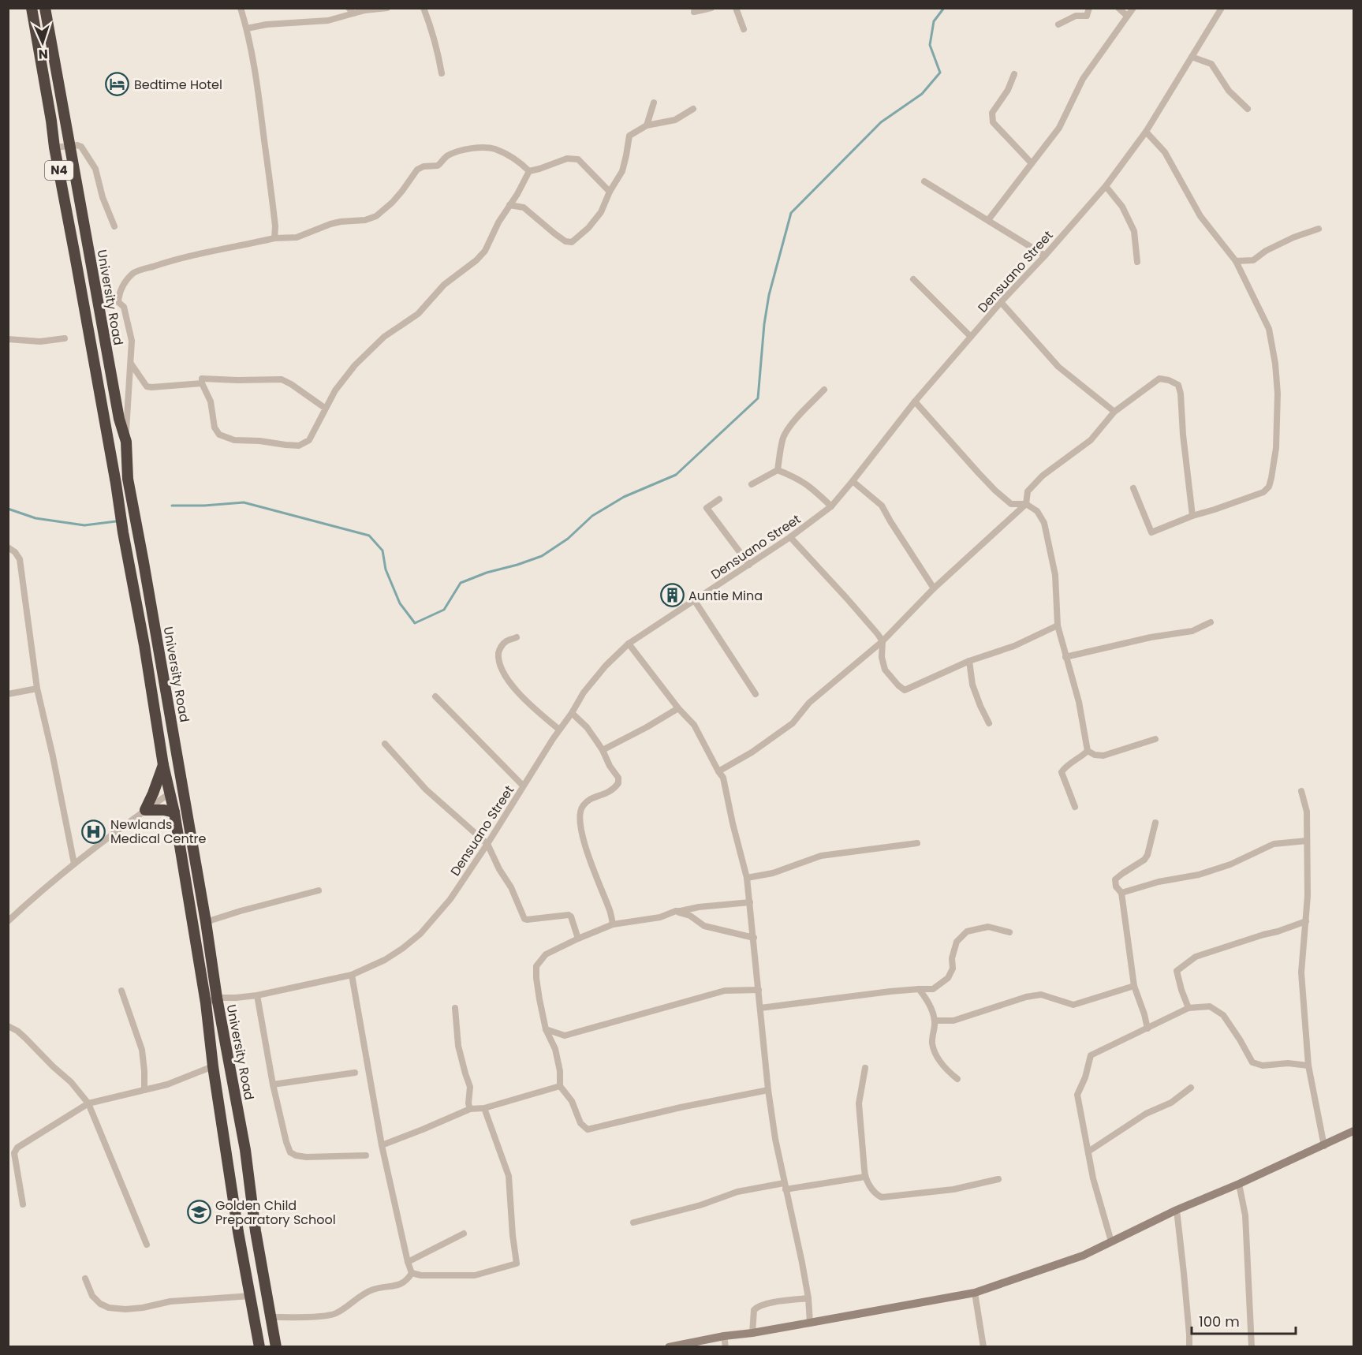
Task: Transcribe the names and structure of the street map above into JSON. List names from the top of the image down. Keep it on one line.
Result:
{"streets":{"highway":["N4","University Road"],"street":["Densuano Street"]},"crossings":[["Densuano Street","University Road"]],"places":{"hotel":["Bedtime Hotel"],"building":["Auntie Mina"],"hospital":["Newlands Medical Centre"],"school or university":["Golden Child Preparatory School"]},"scale_bar":"100 m","north":"bottom"}
